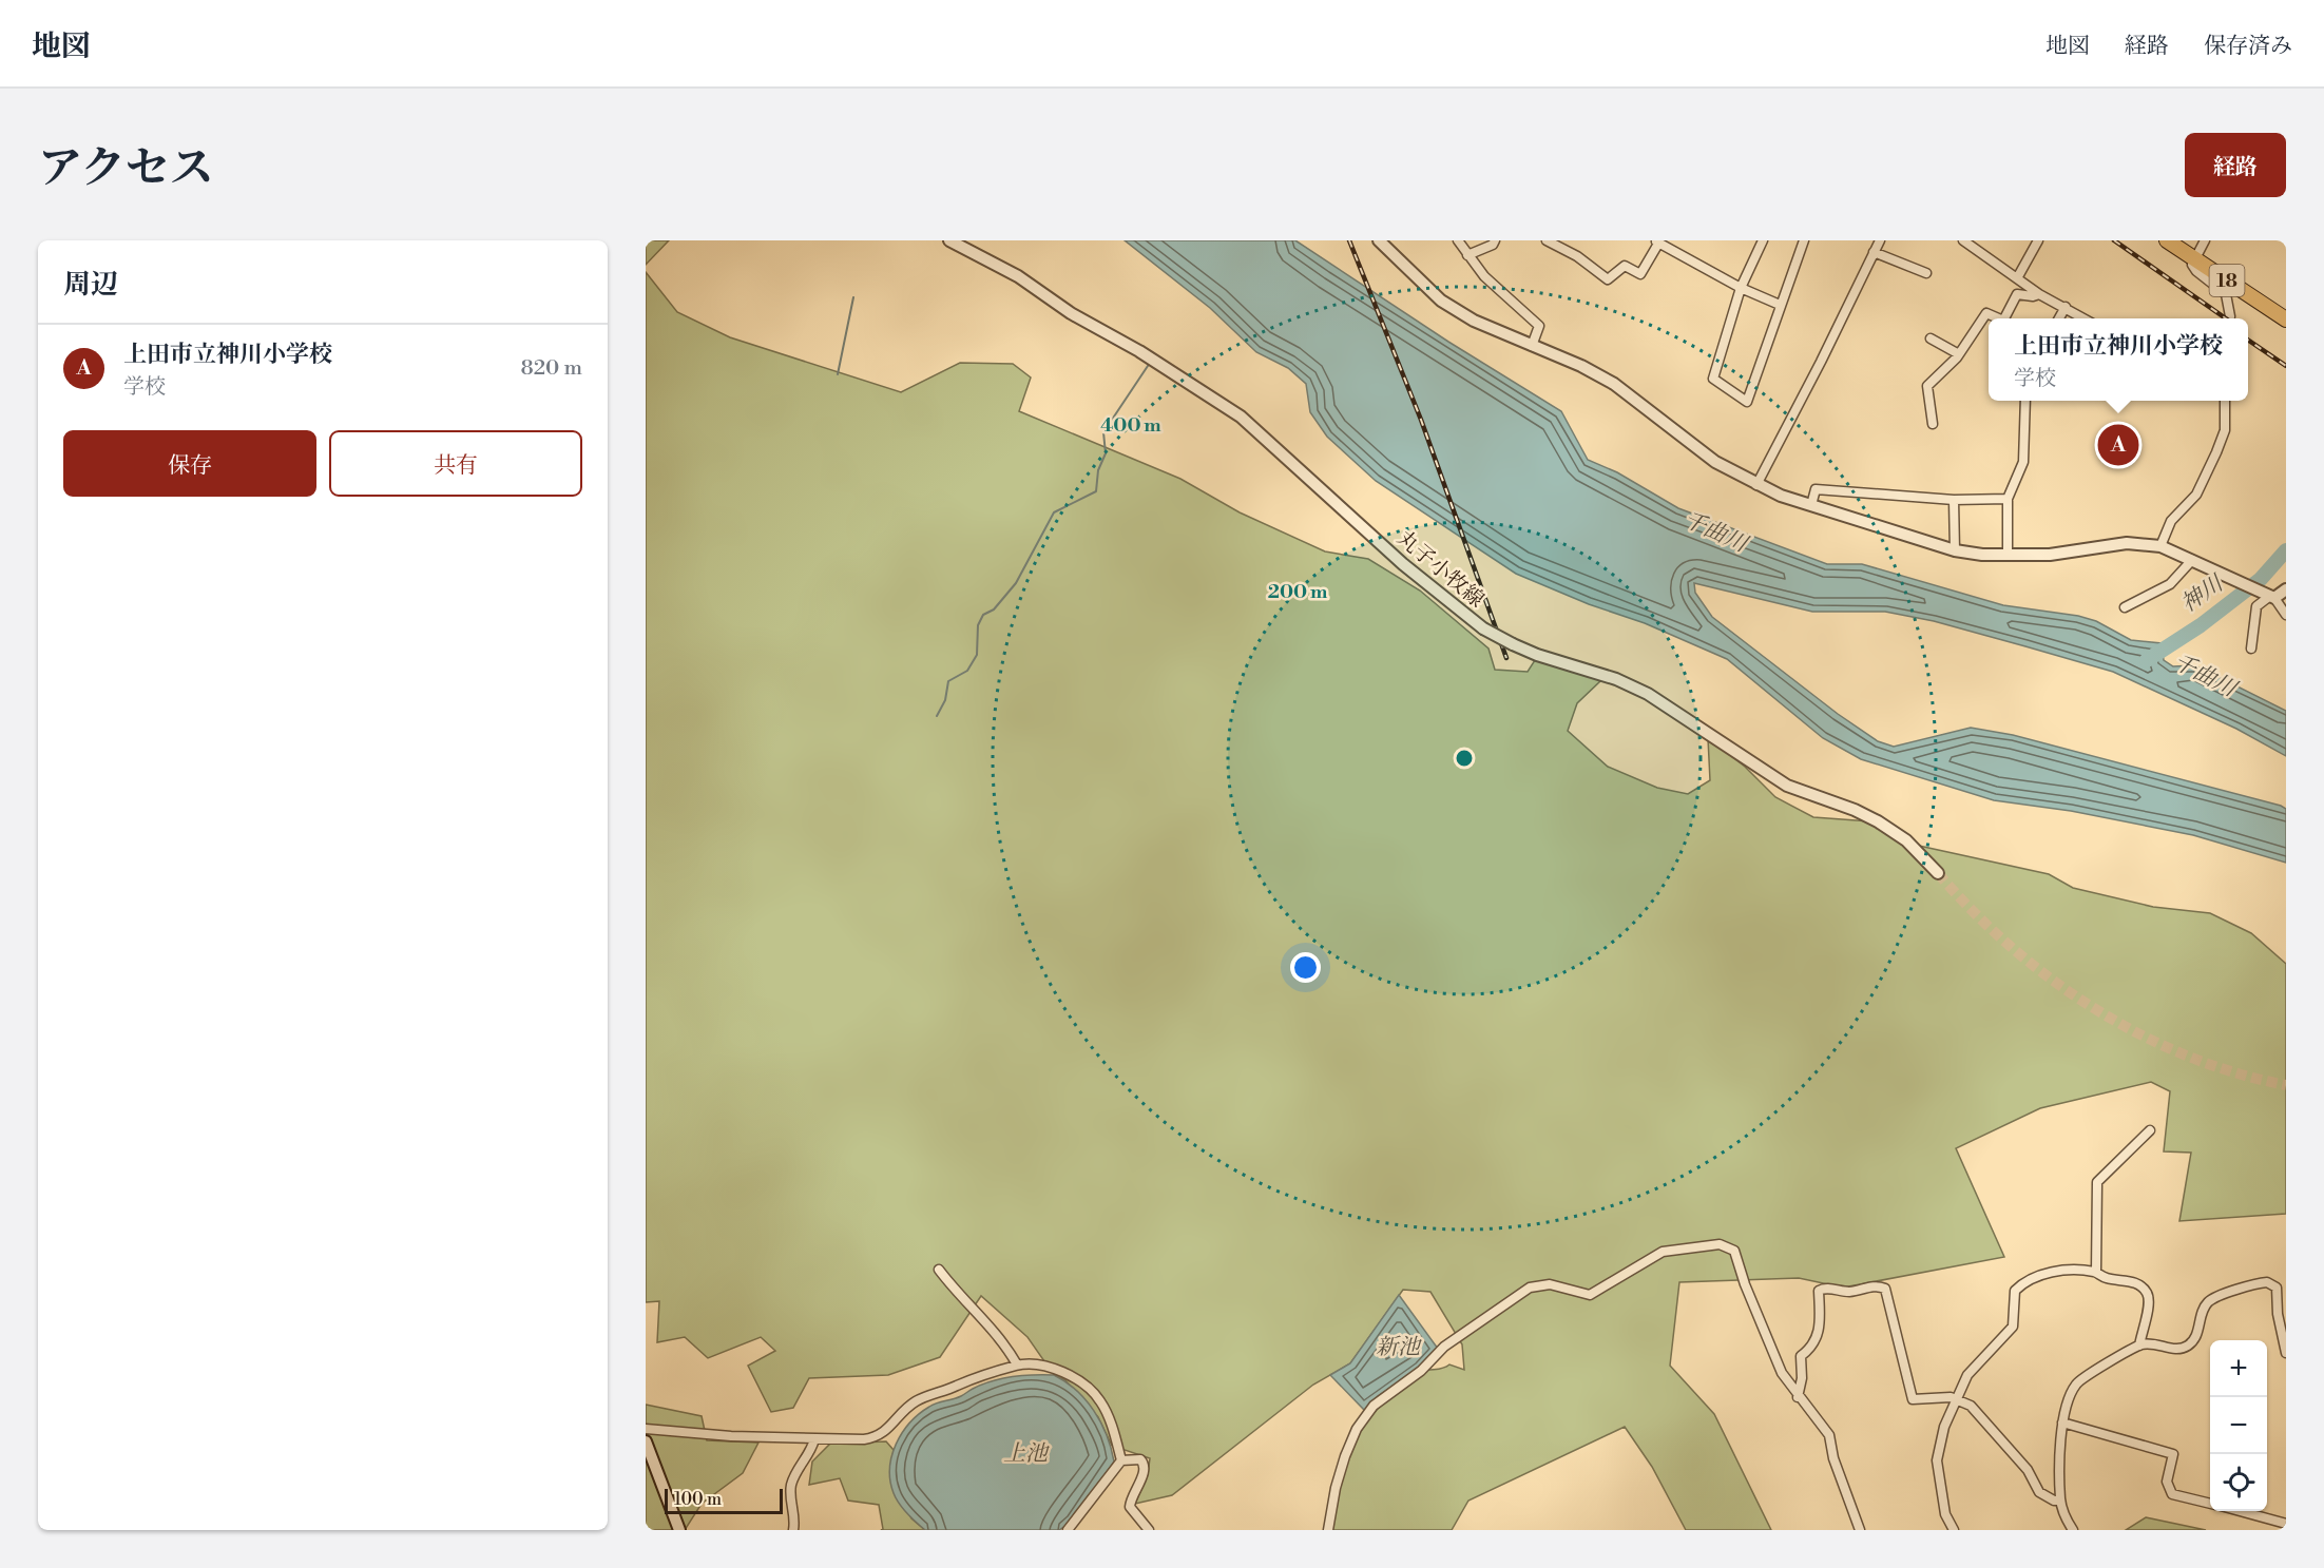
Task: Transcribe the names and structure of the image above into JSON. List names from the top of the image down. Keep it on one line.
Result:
{"streets":{"highway":["18"],"street":["丸子小牧線"]},"water":["千曲川","神川","新池","上池"],"scale_bar":"100 m","page":{"header":"地図","nav":["地図","経路","保存済み"],"title":"アクセス","buttons":["経路",["保存","共有"]],"heading":"周辺","popup":["上田市立神川小学校","学校"],"list":[{"mark":"A","name":"上田市立神川小学校","note":"学校","value":"820 m"}],"pins":"A","map_buttons":["+","−"],"scale":"100 m"},"rings":["400 m","200 m"]}
